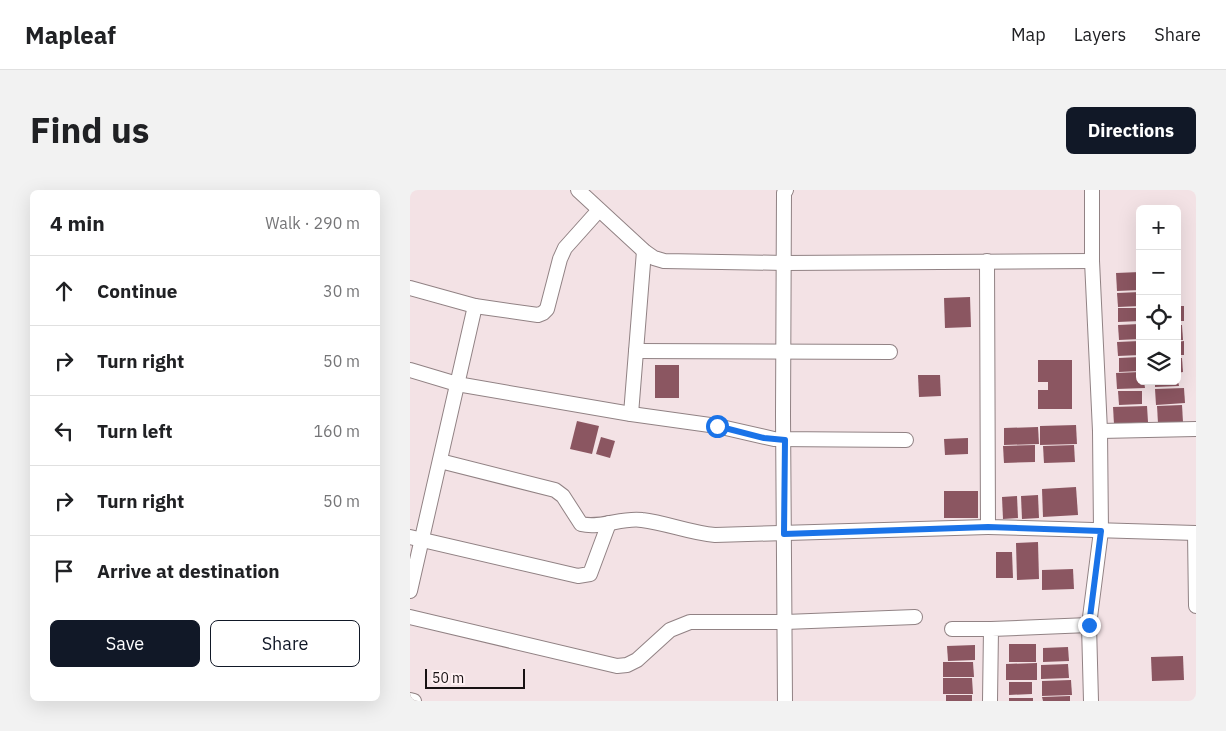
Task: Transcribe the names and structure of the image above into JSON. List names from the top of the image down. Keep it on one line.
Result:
{"scale_bar":"50 m","page":{"header":"Mapleaf","nav":["Map","Layers","Share"],"title":"Find us","buttons":["Directions",["Save","Share"]],"heading":["4 min","Walk · 290 m"],"map_buttons":["+","−"],"list":[["Continue","30 m"],["Turn right","50 m"],["Turn left","160 m"],["Turn right","50 m"],"Arrive at destination"],"scale":"50 m"}}
